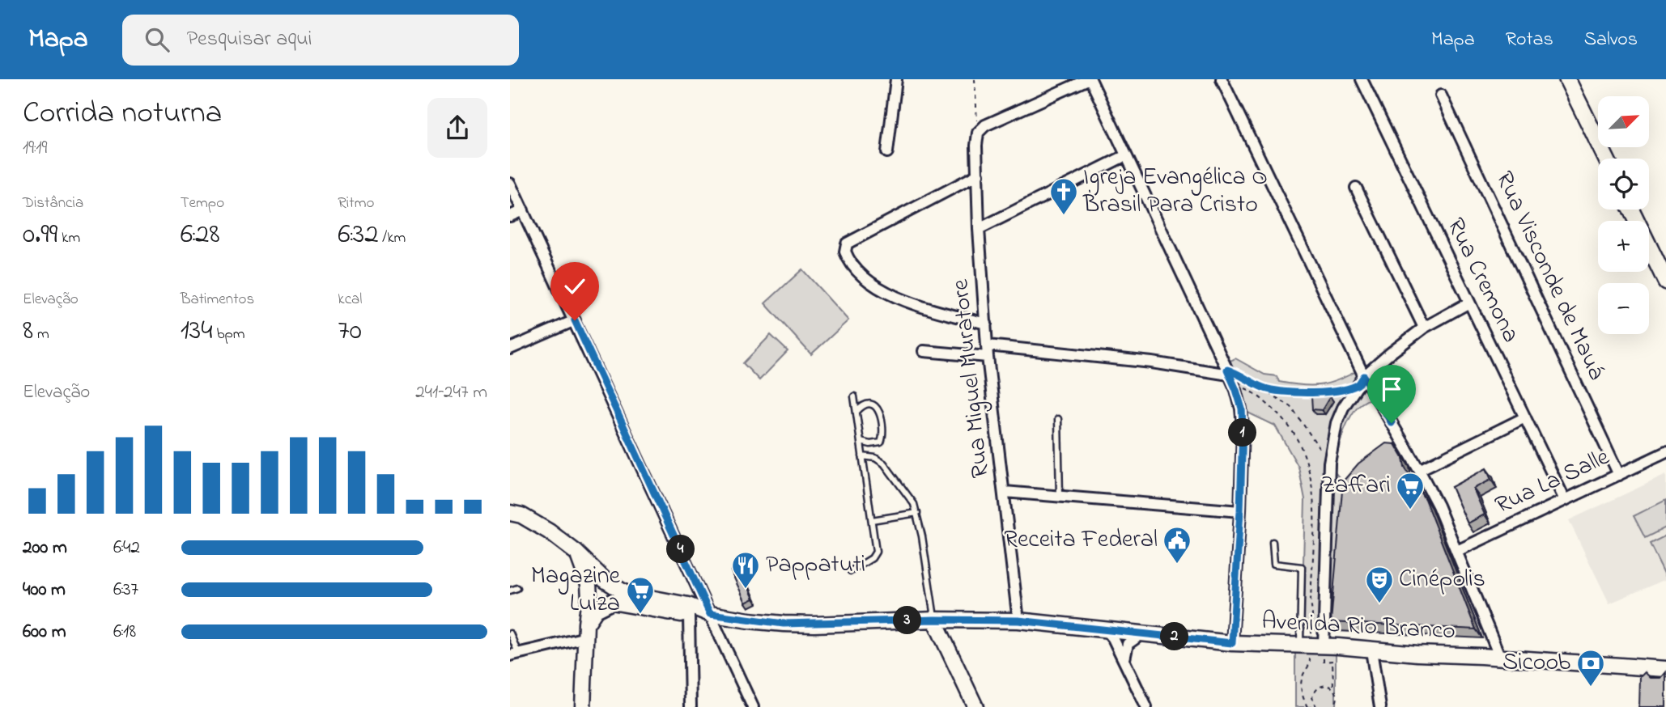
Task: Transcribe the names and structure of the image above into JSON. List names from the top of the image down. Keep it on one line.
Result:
{"streets":{"main road":["Avenida Rio Branco"],"street":["Rua Visconde de Mauá","Rua Cremona","Rua Miguel Muratore","Rua La Salle"]},"crossings":[["Rua Visconde de Mauá","Rua La Salle"],["Rua Cremona","Rua La Salle"],["Rua Miguel Muratore","Avenida Rio Branco"]],"places":{"church":["Igreja Evangélica O Brasil Para Cristo"],"supermarket":["Zaffari","Magazine Luiza"],"public building":["Receita Federal"],"restaurant":["Pappatuti"],"theatre":["Cinépolis"],"bank":["Sicoob"]},"north":"top right","page":{"header":"Mapa","search":"Pesquisar aqui","nav":["Mapa","Rotas","Salvos"],"heading":["Corrida noturna","19:19"],"map_buttons":["+","−"],"stats":[["Distância","0.99 km"],["Tempo","6:28"],["Ritmo","6:32 /km"],["Elevação","8 m"],["Batimentos","134 bpm"],["kcal","70"]],"chart":["Elevação","241–247 m"],"pins":["1","4","3","2"],"list":[{"name":"200 m","note":"6:42"},{"name":"400 m","note":"6:37"},{"name":"600 m","note":"6:18"}]}}
